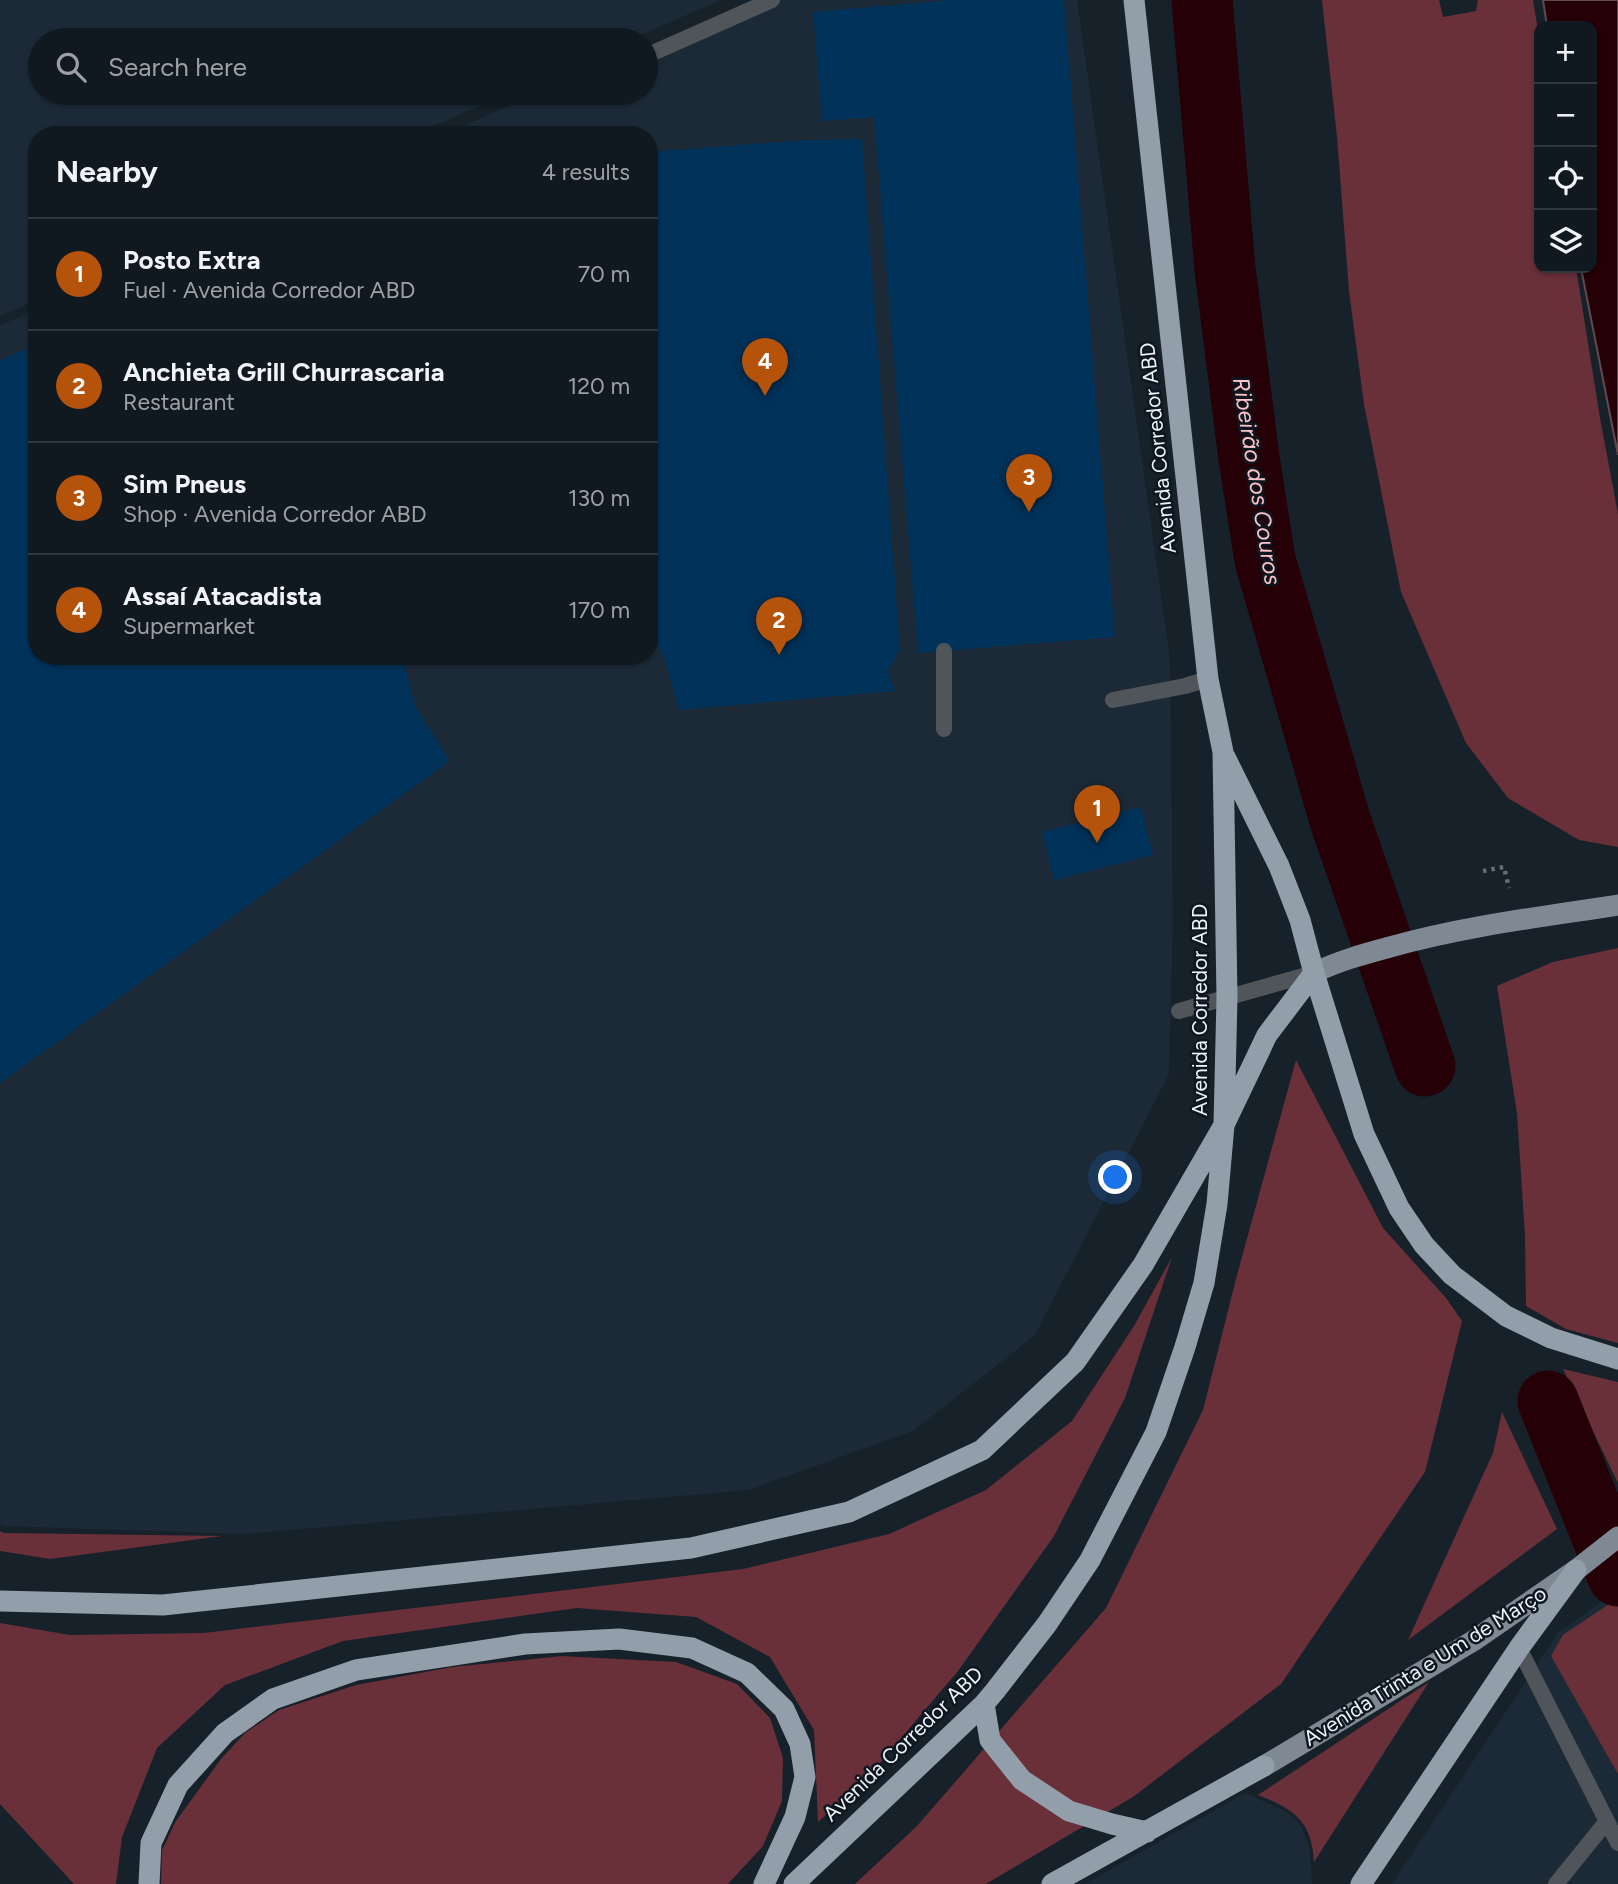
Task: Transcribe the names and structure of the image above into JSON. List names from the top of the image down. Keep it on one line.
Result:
{"streets":{"highway":["Avenida Corredor ABD"],"main road":["Avenida Trinta e Um de Março"]},"water":["Ribeirão dos Couros"],"page":{"map_buttons":["+","−"],"search":"Search here","heading":["Nearby","4 results"],"list":[{"mark":"1","name":"Posto Extra","note":"Fuel · Avenida Corredor ABD","value":"70 m"},{"mark":"2","name":"Anchieta Grill Churrascaria","note":"Restaurant","value":"120 m"},{"mark":"3","name":"Sim Pneus","note":"Shop · Avenida Corredor ABD","value":"130 m"},{"mark":"4","name":"Assaí Atacadista","note":"Supermarket","value":"170 m"}],"pins":["4","3","2","1"]}}
